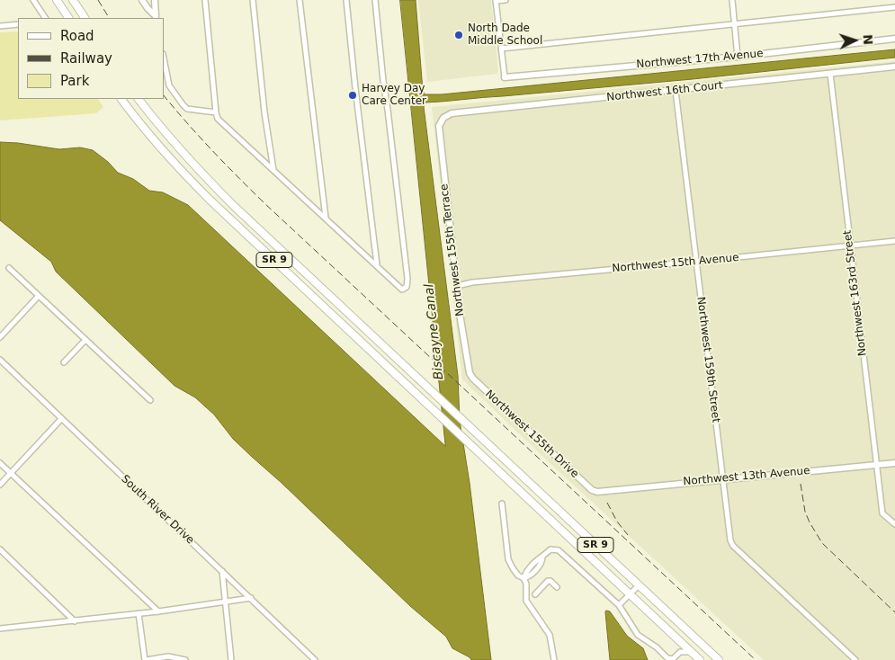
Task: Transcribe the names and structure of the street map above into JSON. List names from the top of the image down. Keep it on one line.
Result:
{"streets":{"main road":["SR 9"],"street":["Northwest 17th Avenue","Northwest 16th Court","Northwest 155th Terrace","Northwest 15th Avenue","Northwest 163rd Street","Northwest 159th Street","Northwest 155th Drive","Northwest 13th Avenue","South River Drive"]},"crossings":[["Northwest 16th Court","Northwest 155th Terrace"],["Northwest 16th Court","Northwest 163rd Street"],["Northwest 16th Court","Northwest 159th Street"],["Northwest 155th Terrace","Northwest 15th Avenue"],["Northwest 155th Terrace","Northwest 155th Drive"],["Northwest 15th Avenue","Northwest 163rd Street"],["Northwest 15th Avenue","Northwest 159th Street"],["Northwest 163rd Street","Northwest 13th Avenue"],["Northwest 159th Street","Northwest 13th Avenue"],["Northwest 155th Drive","Northwest 13th Avenue"]],"water":["Biscayne Canal"],"places":["North Dade Middle School","Harvey Day Care Center"],"legend":["Road","Railway","Park"],"north":"right"}
